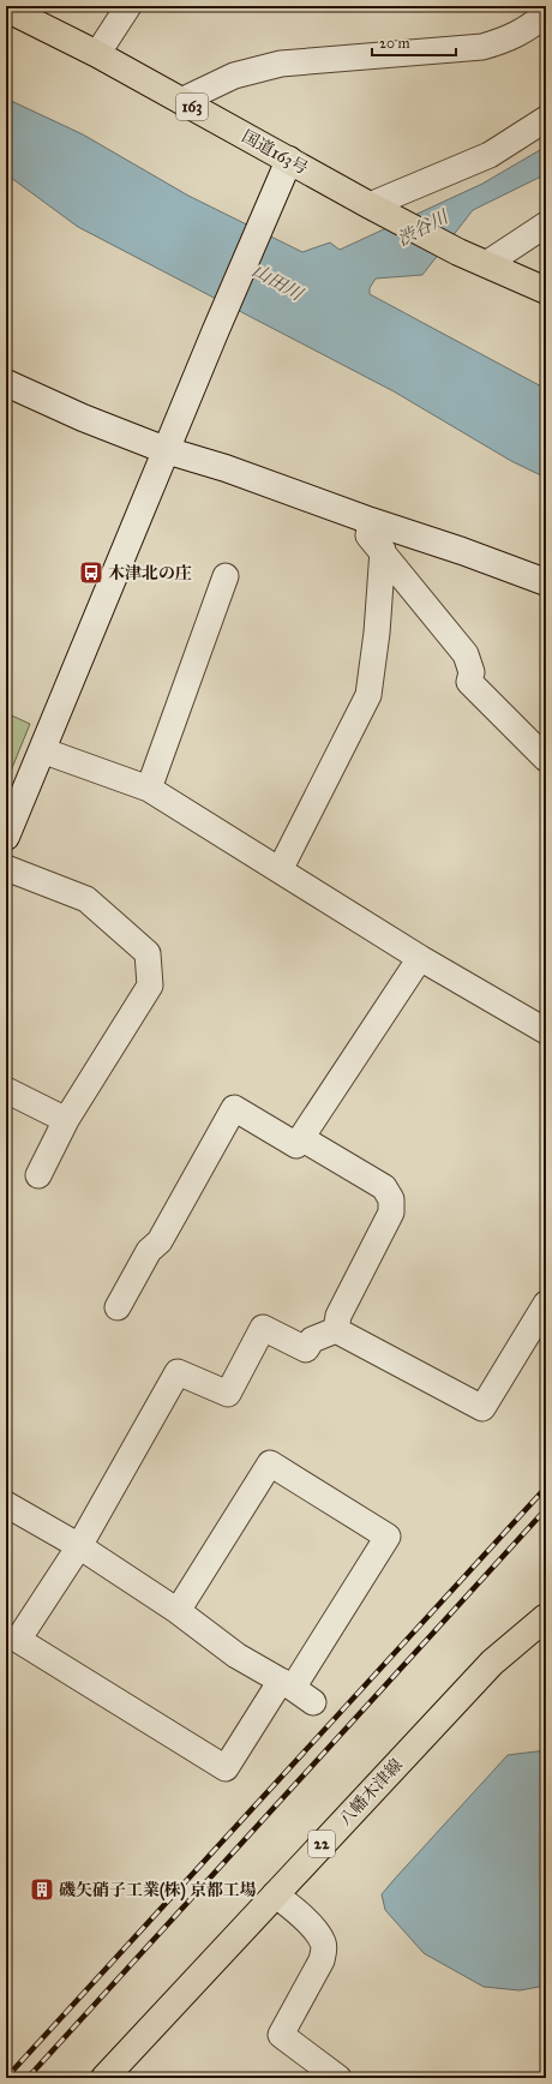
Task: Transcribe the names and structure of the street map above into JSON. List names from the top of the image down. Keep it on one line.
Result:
{"streets":{"main road":["163","国道163号","八幡木津線","22"]},"water":["渋谷川","山田川"],"places":{"bus stop":["木津北の庄"],"building":["磯矢硝子工業(株) 京都工場"]},"scale_bar":"20 m"}
